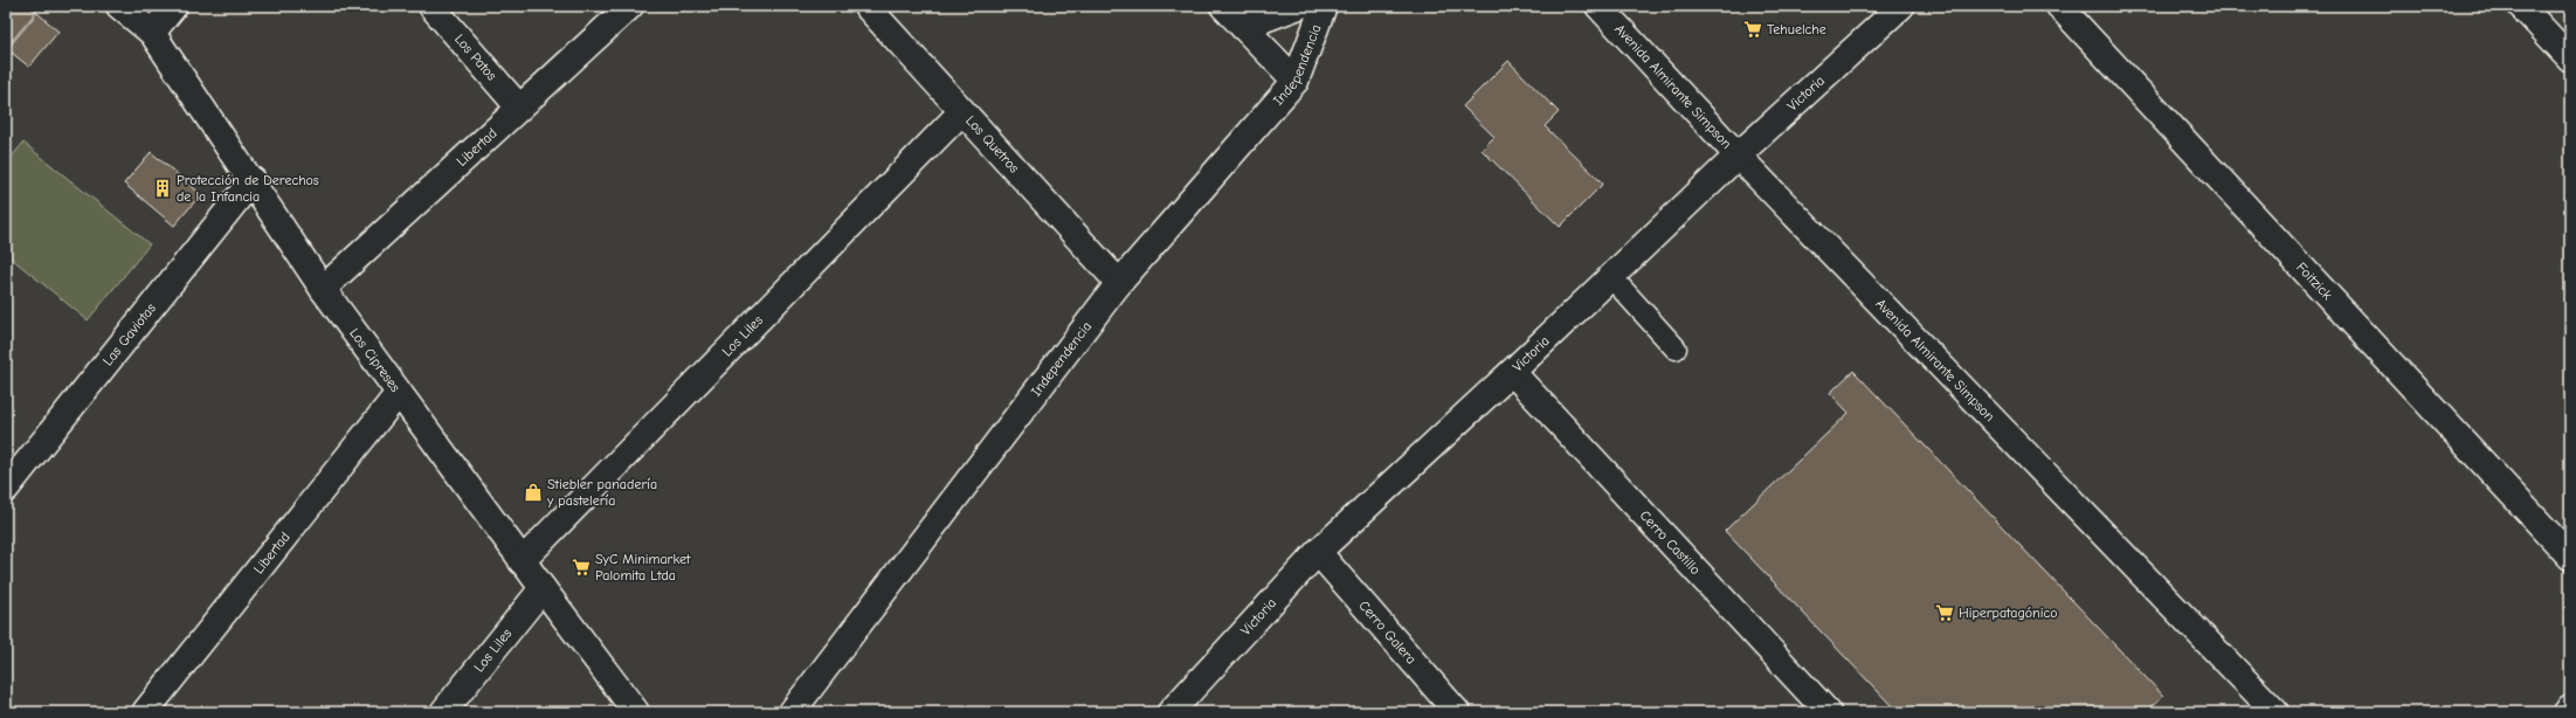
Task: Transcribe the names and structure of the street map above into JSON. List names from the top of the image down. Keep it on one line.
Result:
{"streets":{"street":["Los Patos","Independencia","Avenida Almirante Simpson","Victoria","Los Quetros","Libertad","Foitzick","Las Gaviotas","Los Liles","Los Cipreses","Cerro Castillo","Cerro Galera"]},"crossings":[["Los Patos","Libertad"],["Independencia","Los Quetros"],["Avenida Almirante Simpson","Victoria"],["Victoria","Cerro Castillo"],["Victoria","Cerro Galera"],["Los Quetros","Los Liles"],["Libertad","Los Cipreses"],["Las Gaviotas","Los Cipreses"],["Los Liles","Los Cipreses"]],"places":{"supermarket":["Tehuelche","SyC Minimarket Palomita Ltda","Hiperpatagónico"],"building":["Protección de Derechos de la Infancia"],"shop":["Stiebler panadería y pastelería"]}}
